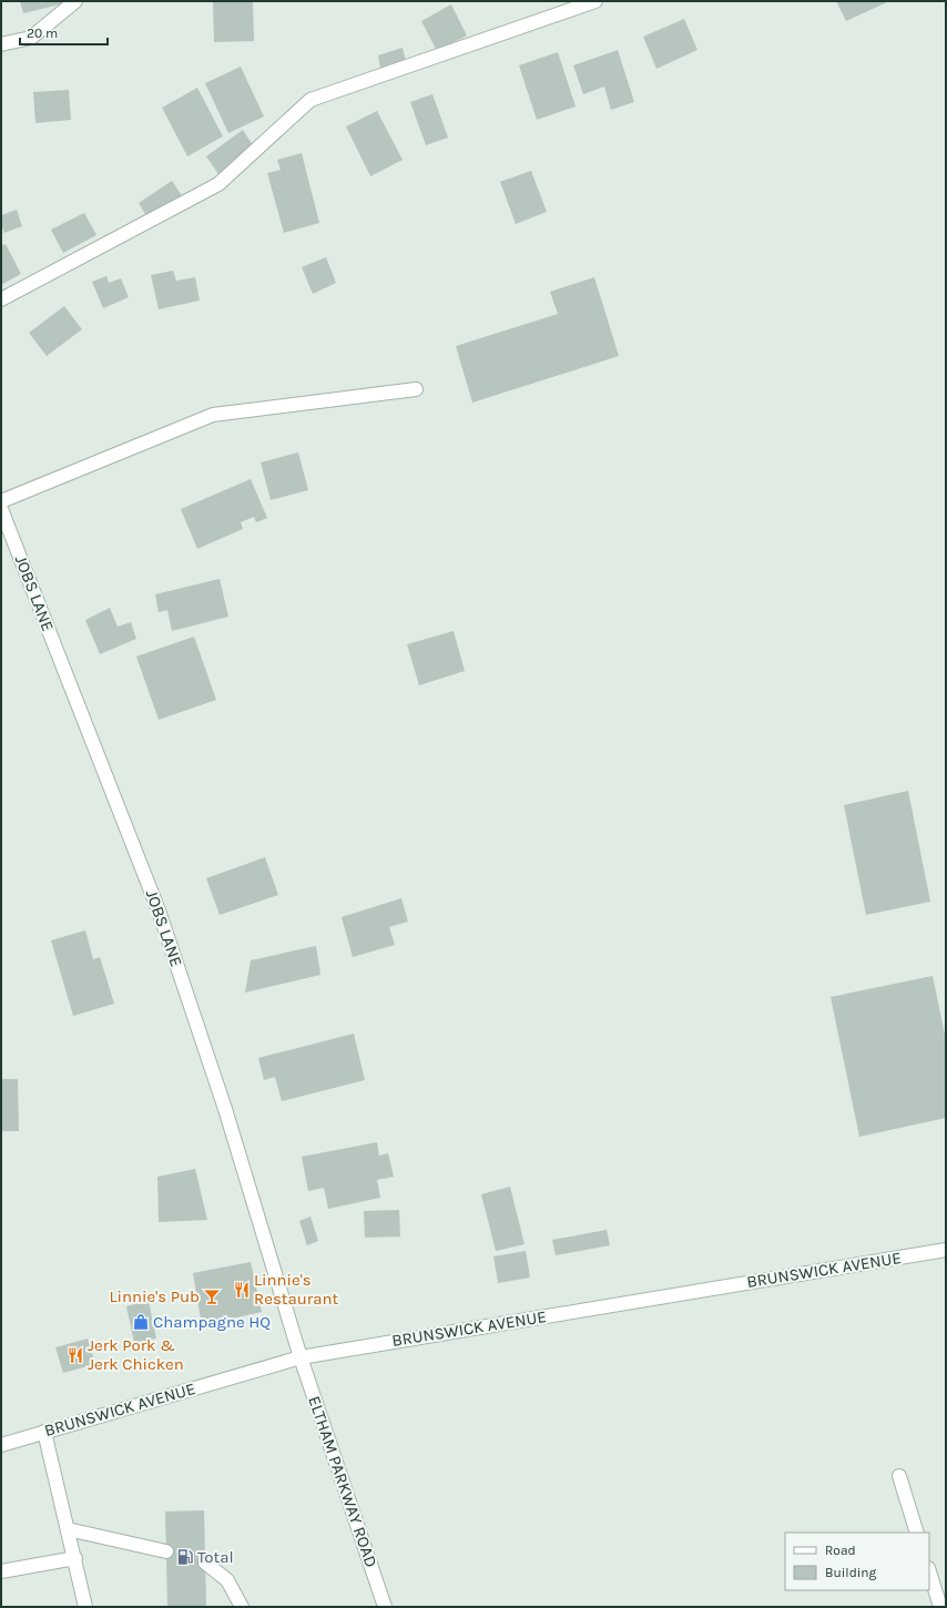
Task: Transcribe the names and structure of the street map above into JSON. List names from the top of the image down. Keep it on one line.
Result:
{"streets":{"street":["JOBS LANE","BRUNSWICK AVENUE","ELTHAM PARKWAY ROAD"]},"crossings":[["JOBS LANE","BRUNSWICK AVENUE"],["JOBS LANE","ELTHAM PARKWAY ROAD"],["BRUNSWICK AVENUE","ELTHAM PARKWAY ROAD"]],"places":{"restaurant":["Linnie's Restaurant","Jerk Pork & Jerk Chicken"],"bar":["Linnie's Pub"],"shop":["Champagne HQ"],"fuel station":["Total"]},"legend":["Road","Building"],"scale_bar":"20 m"}
